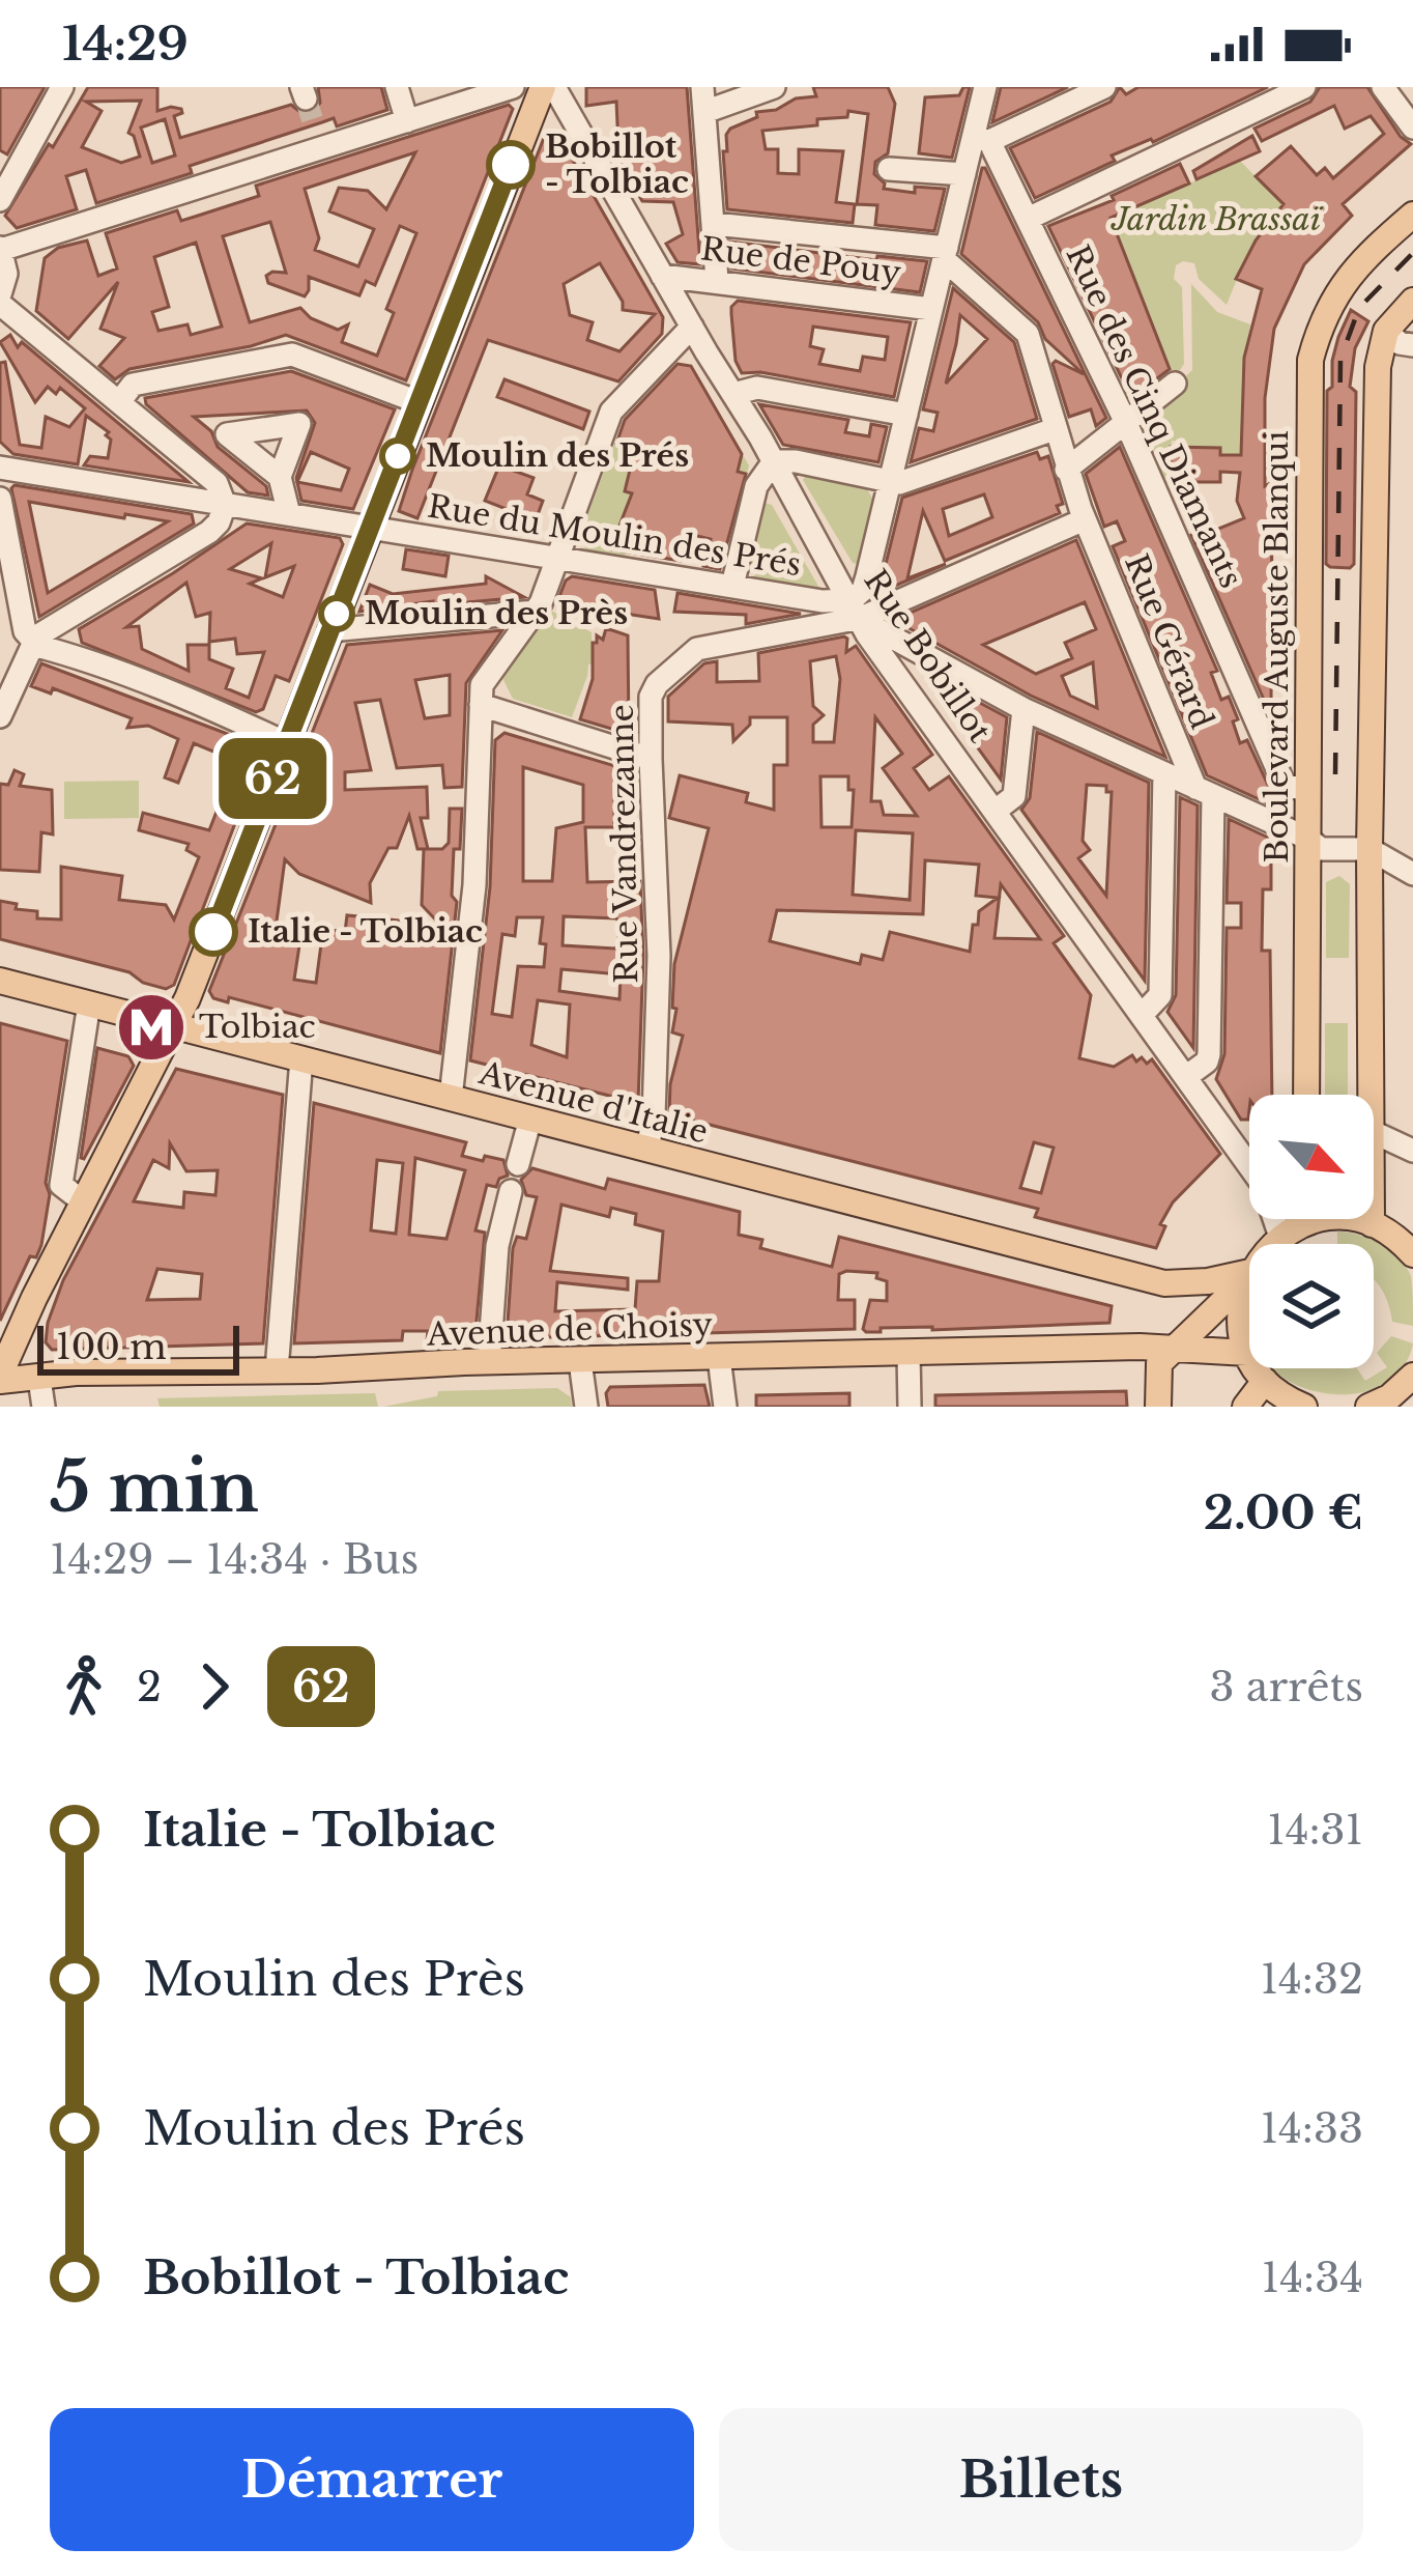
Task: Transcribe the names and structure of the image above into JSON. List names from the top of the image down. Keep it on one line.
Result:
{"streets":{"main road":["Boulevard Auguste Blanqui","Avenue d'Italie","Avenue de Choisy"],"street":["Rue de Pouy","Rue des Cinq Diamants","Rue du Moulin des Prés","Rue Gérard","Rue Bobillot","Rue Vandrezanne"]},"crossings":[["Rue de Pouy","Rue Bobillot"],["Rue des Cinq Diamants","Boulevard Auguste Blanqui"],["Rue du Moulin des Prés","Rue Bobillot"],["Rue du Moulin des Prés","Rue Vandrezanne"],["Rue Gérard","Rue Vandrezanne"],["Rue Bobillot","Rue Vandrezanne"],["Rue Vandrezanne","Avenue d'Italie"],["Avenue d'Italie","Avenue de Choisy"]],"parks":["Jardin Brassaï"],"places":{"other":["Bobillot - Tolbiac","Moulin des Prés","Moulin des Près","Italie - Tolbiac"],"metro station":["Tolbiac"]},"lines":["bus line 62"],"scale_bar":"100 m","north":"bottom right","page":{"status":"14:29","on_map":"62","scale":"100 m","heading":["5 min","14:29 – 14:34 · Bus","2.00 €"],"legs":["2","62","3 arrêts"],"list":[{"name":"Italie - Tolbiac","value":"14:31"},{"name":"Moulin des Près","value":"14:32"},{"name":"Moulin des Prés","value":"14:33"},{"name":"Bobillot - Tolbiac","value":"14:34"}],"buttons":["Démarrer","Billets"]}}
